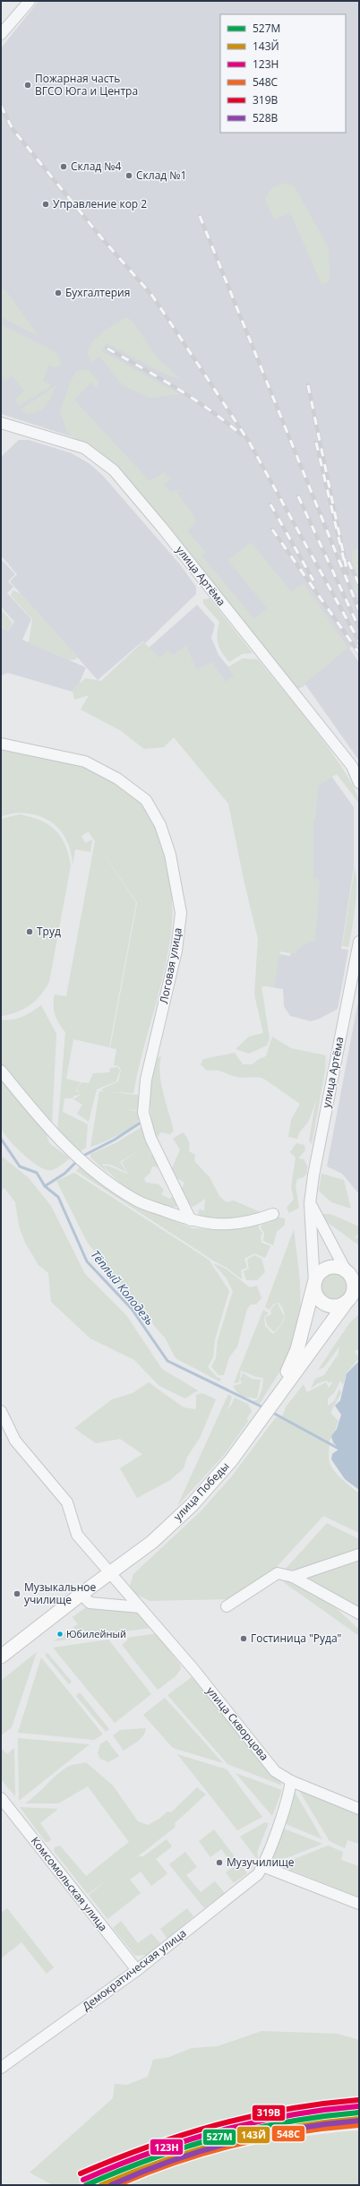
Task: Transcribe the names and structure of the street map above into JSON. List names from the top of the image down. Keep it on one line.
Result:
{"streets":{"main road":["улица Победы"],"street":["улица Артёма","Логовая улица","улица Скворцова","Комсомольская улица","Демократическая улица"]},"crossings":[["улица Артёма","улица Победы"],["улица Победы","улица Скворцова"],["Комсомольская улица","Демократическая улица"]],"water":["Тёплый Колодезь"],"places":["Пожарная часть ВГСО Юга и Центра","Склад №4","Склад №1","Управление кор 2","Бухгалтерия","Труд","Музыкальное училище","Юбилейный","Гостиница \"Руда\"","Музучилище"],"lines":["transit line 319В","transit line 123Н","transit line 527М","transit line 143Й","transit line 528В","transit line 548С"],"legend":["527М","143Й","123Н","548С","319В","528В"]}
